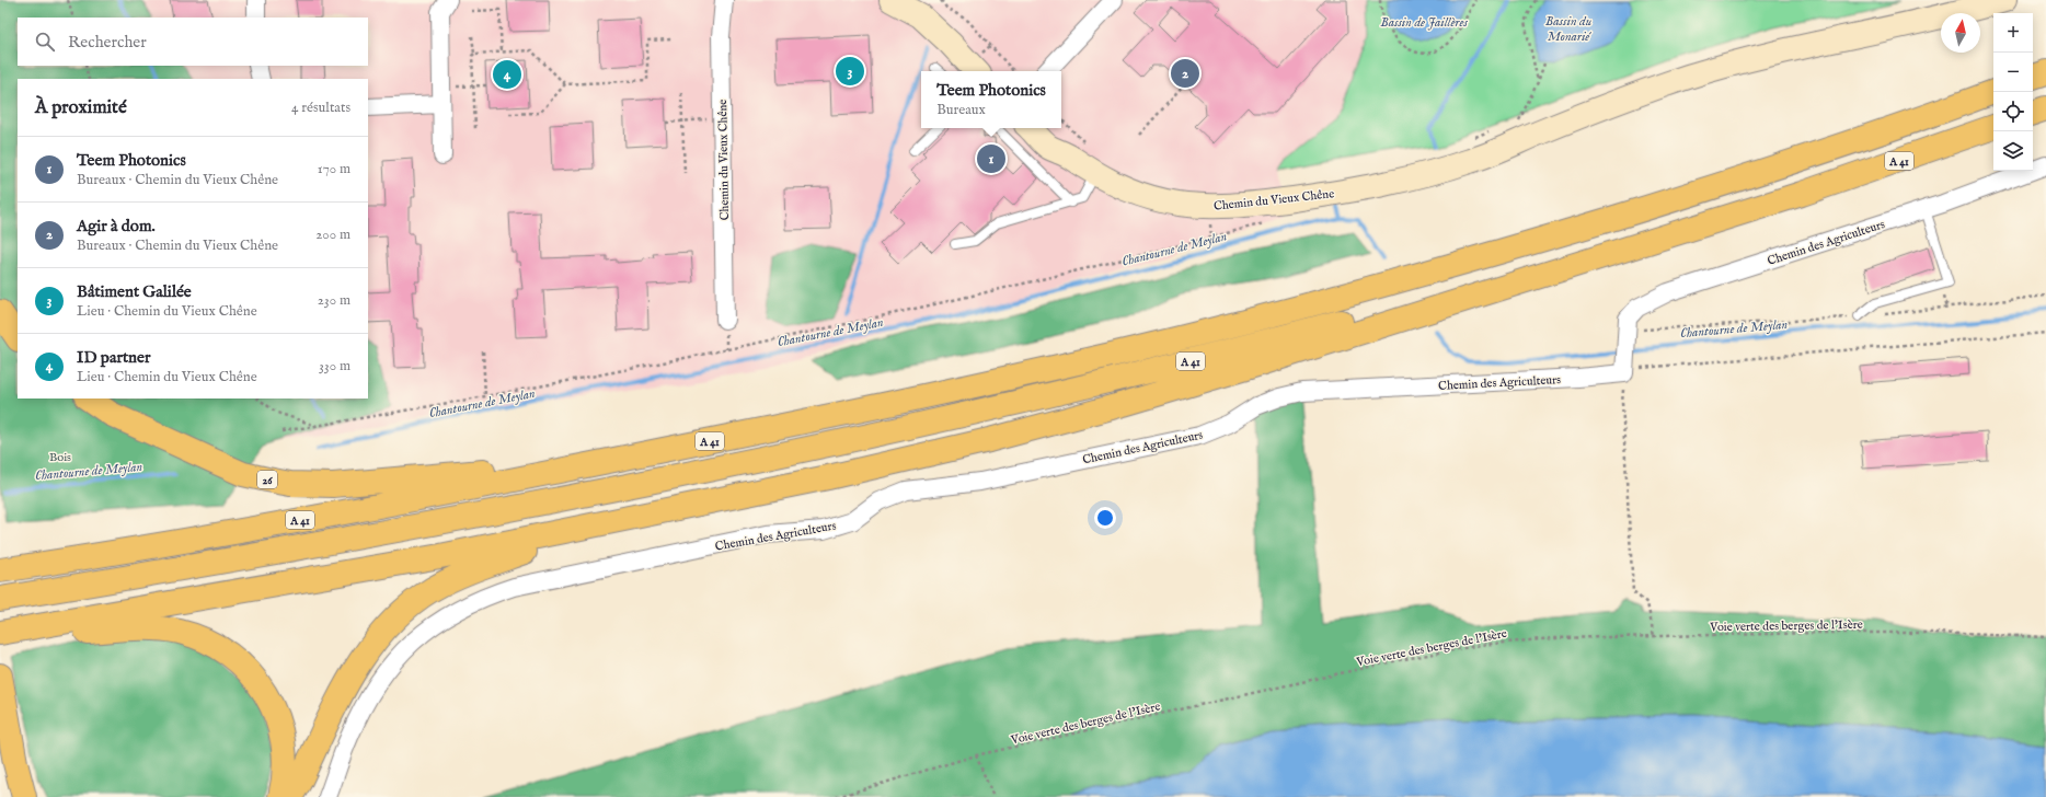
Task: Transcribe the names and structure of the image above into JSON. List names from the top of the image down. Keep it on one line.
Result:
{"streets":{"highway":["A 41","26"],"main road":["Chemin du Vieux Chêne"],"street":["Chemin des Agriculteurs"],"path":["Voie verte des berges de l'Isère"]},"crossings":[["A 41","26"]],"water":["Bassin du Monarié","Bassin de Jaillères","Chantourne de Meylan"],"parks":["Bois"],"north":"top","page":{"map_buttons":["+","−"],"search":"Rechercher","pins":["3","2","4","1"],"popup":["Teem Photonics","Bureaux"],"heading":["À proximité","4 résultats"],"list":[{"mark":"1","name":"Teem Photonics","note":"Bureaux · Chemin du Vieux Chêne","value":"170 m"},{"mark":"2","name":"Agir à dom.","note":"Bureaux · Chemin du Vieux Chêne","value":"200 m"},{"mark":"3","name":"Bâtiment Galilée","note":"Lieu · Chemin du Vieux Chêne","value":"230 m"},{"mark":"4","name":"ID partner","note":"Lieu · Chemin du Vieux Chêne","value":"330 m"}]}}
